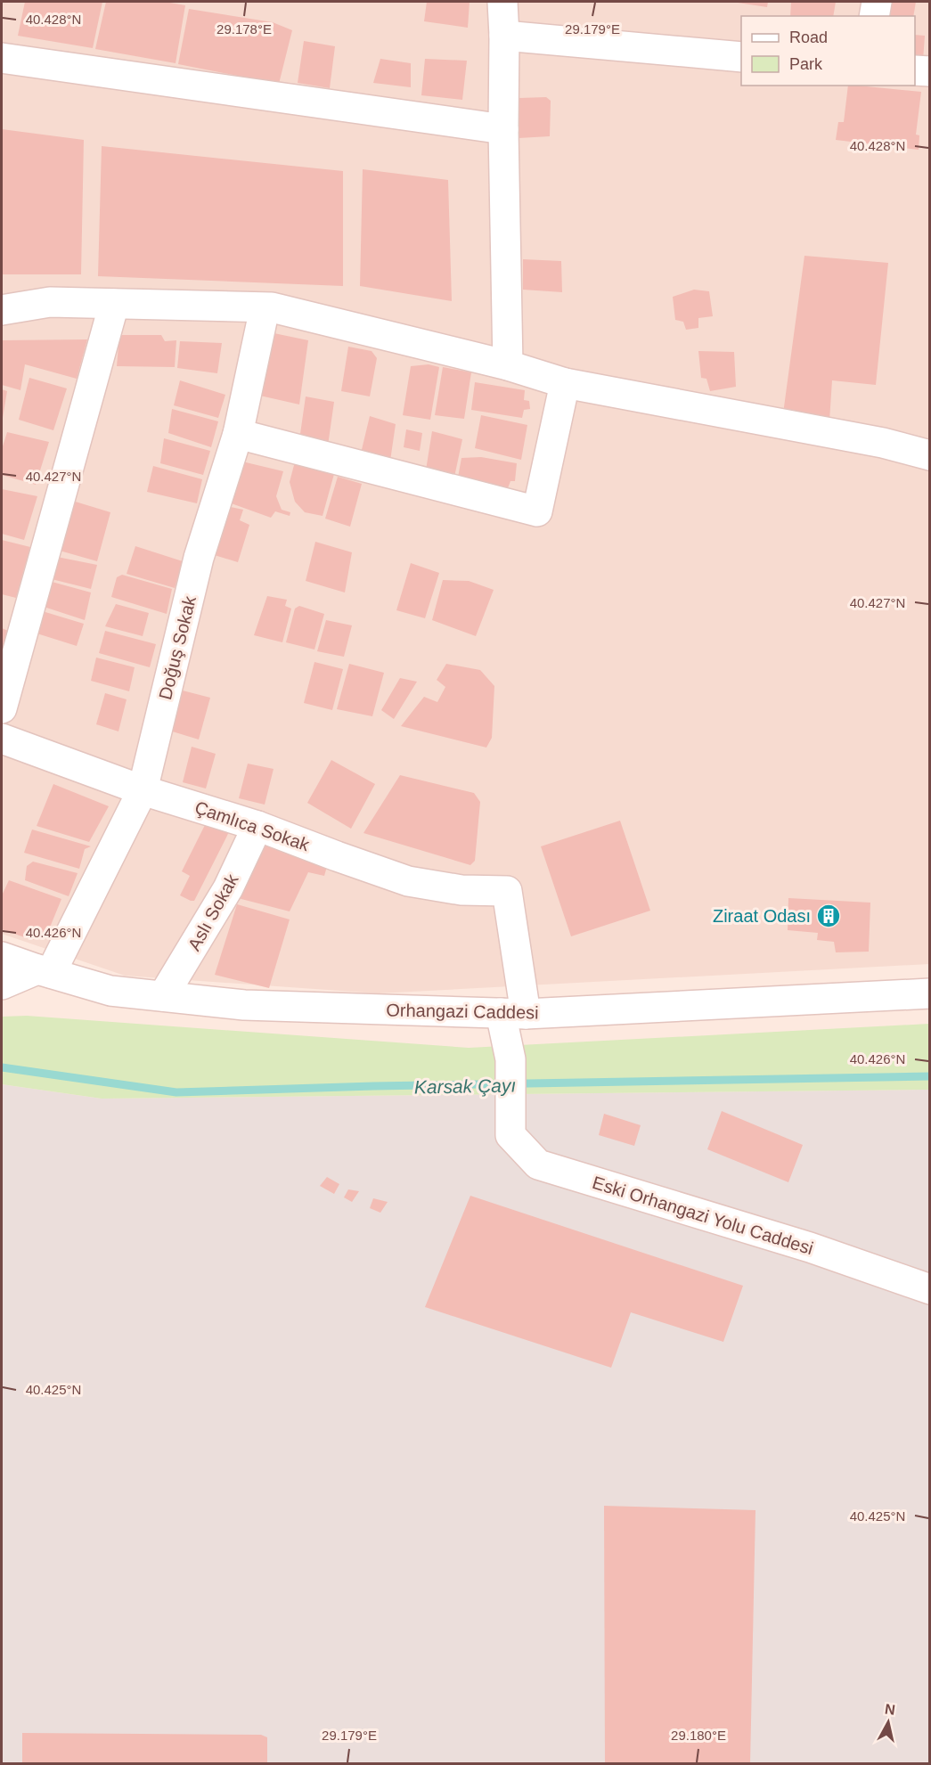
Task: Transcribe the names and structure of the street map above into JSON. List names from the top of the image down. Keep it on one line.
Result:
{"streets":{"street":["Doğuş Sokak","Çamlıca Sokak","Aslı Sokak","Orhangazi Caddesi","Eski Orhangazi Yolu Caddesi"]},"crossings":[["Doğuş Sokak","Çamlıca Sokak"],["Doğuş Sokak","Orhangazi Caddesi"],["Çamlıca Sokak","Aslı Sokak"],["Çamlıca Sokak","Eski Orhangazi Yolu Caddesi"],["Aslı Sokak","Orhangazi Caddesi"],["Orhangazi Caddesi","Eski Orhangazi Yolu Caddesi"]],"water":["Karsak Çayı"],"places":{"building":["Ziraat Odası"]},"legend":["Road","Park"],"north":"top","coordinates":["40.428°N","29.178°E","29.179°E","40.427°N","40.426°N","40.425°N","29.180°E"]}
